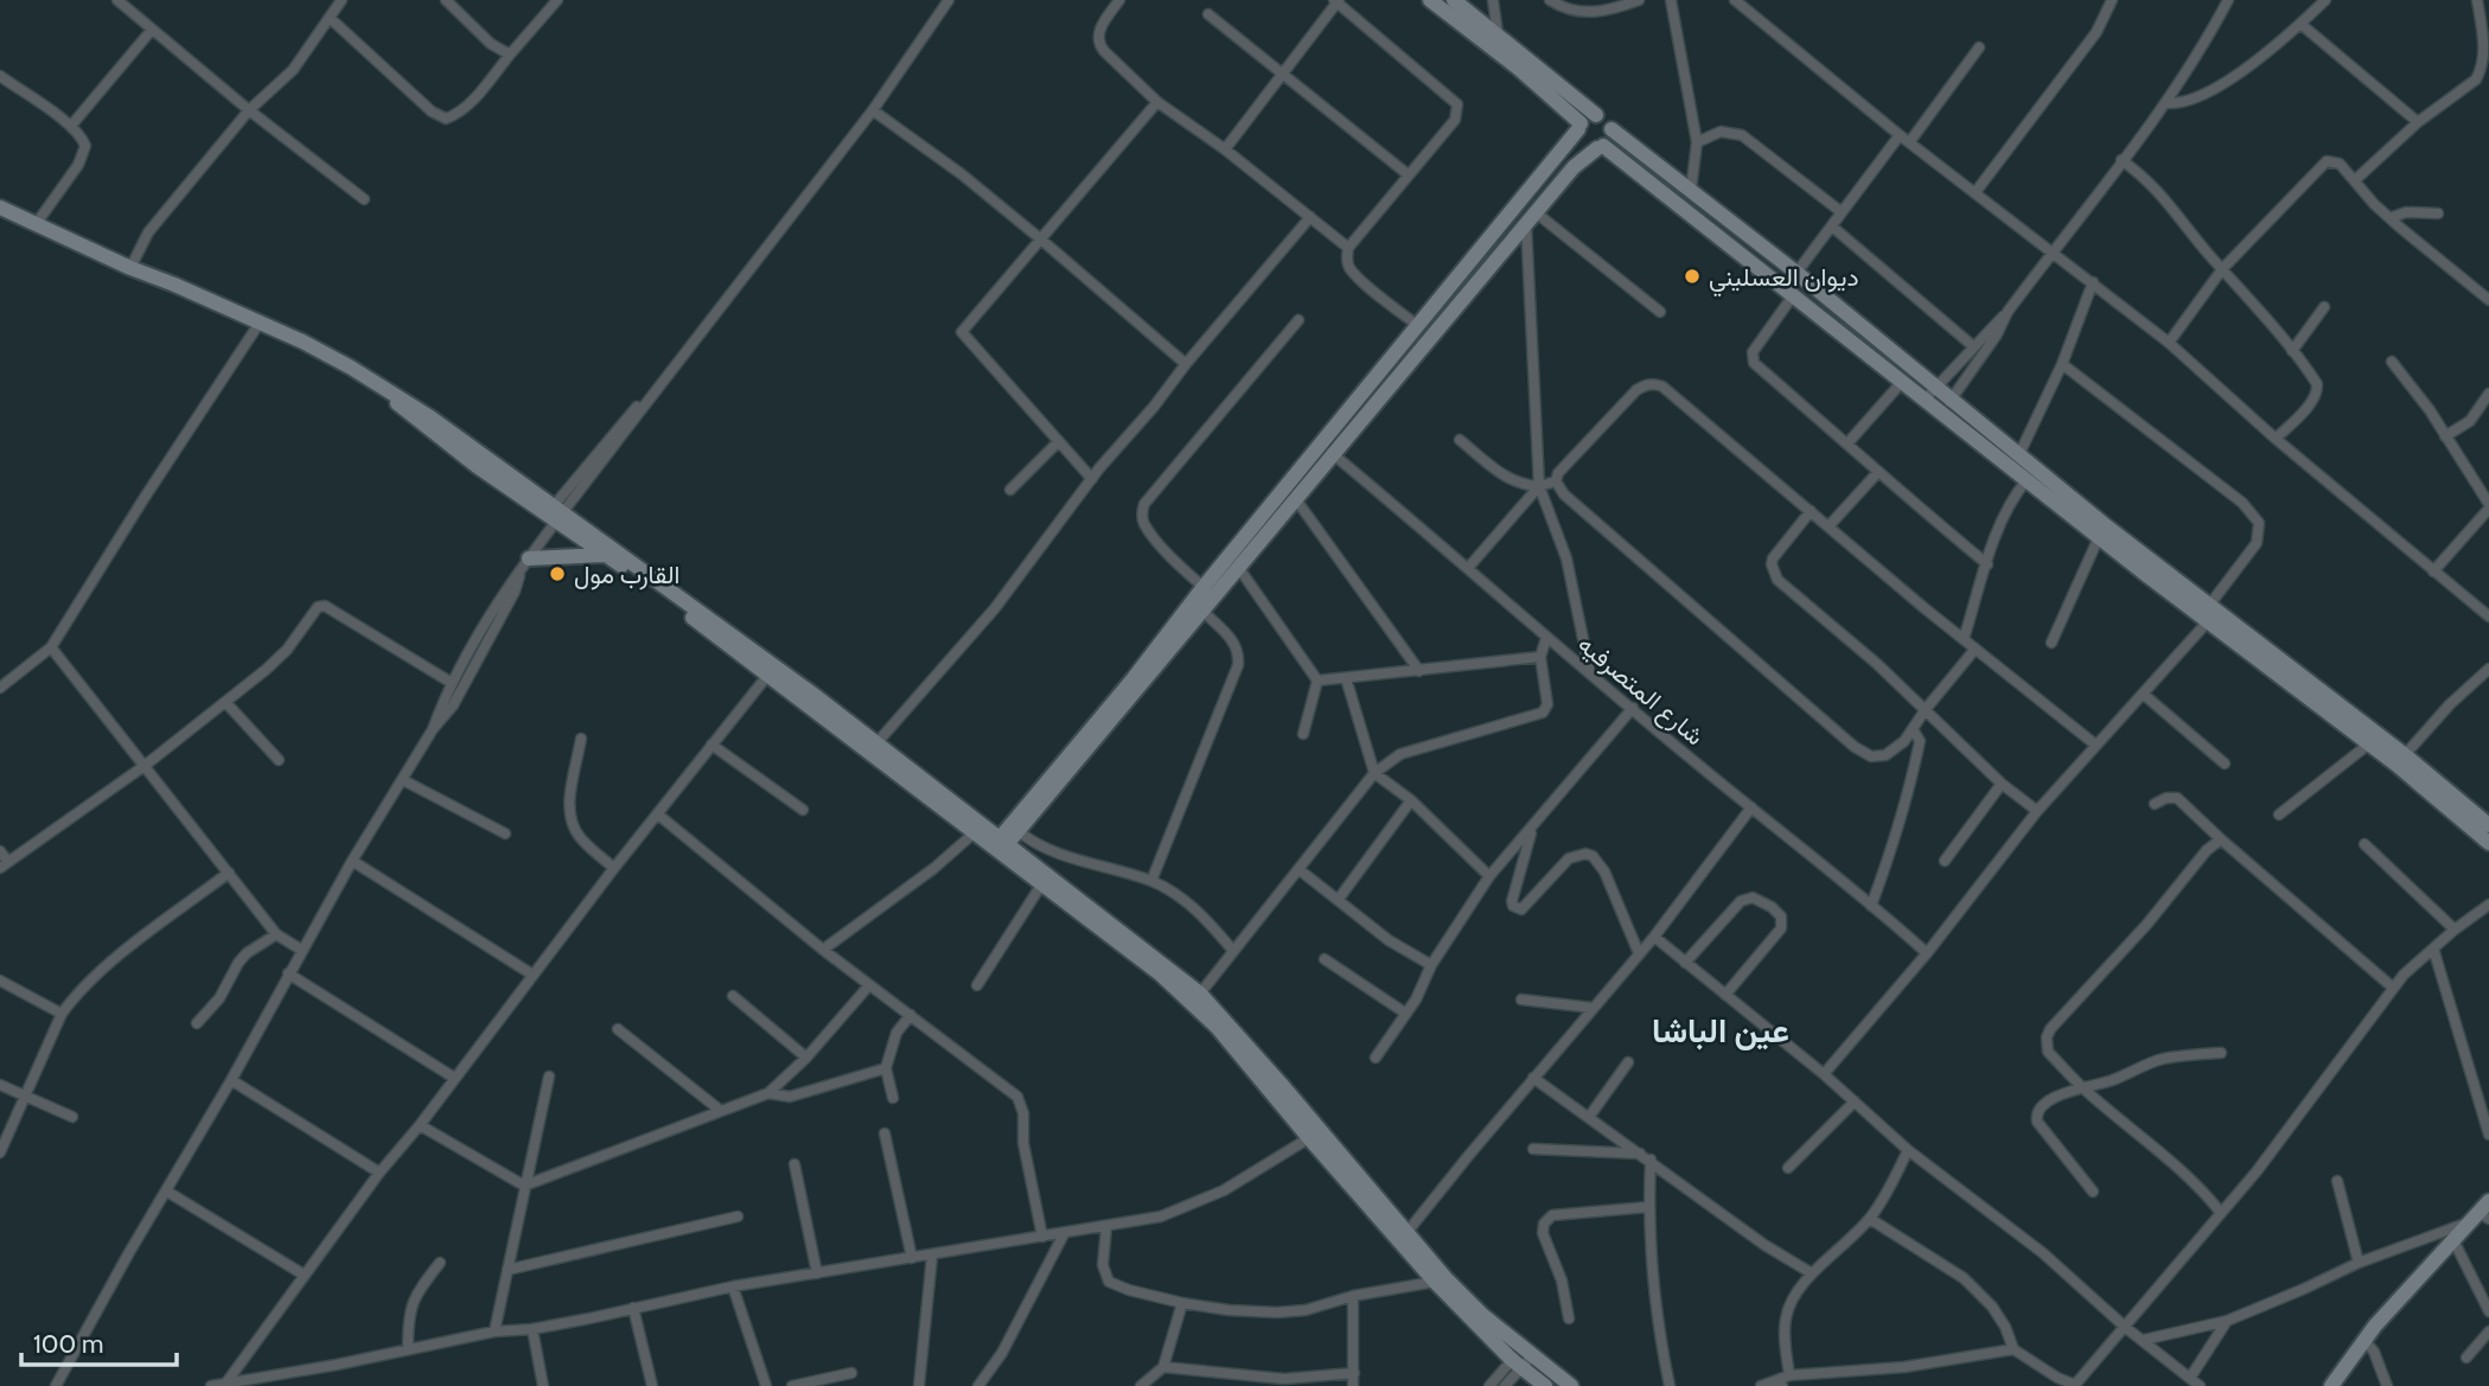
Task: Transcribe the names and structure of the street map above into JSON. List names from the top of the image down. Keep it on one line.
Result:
{"streets":{"street":["شارع المتصرفيه"]},"districts":["عين الباشا"],"places":["ديوان العسليني","القارب مول"],"scale_bar":"100 m"}
